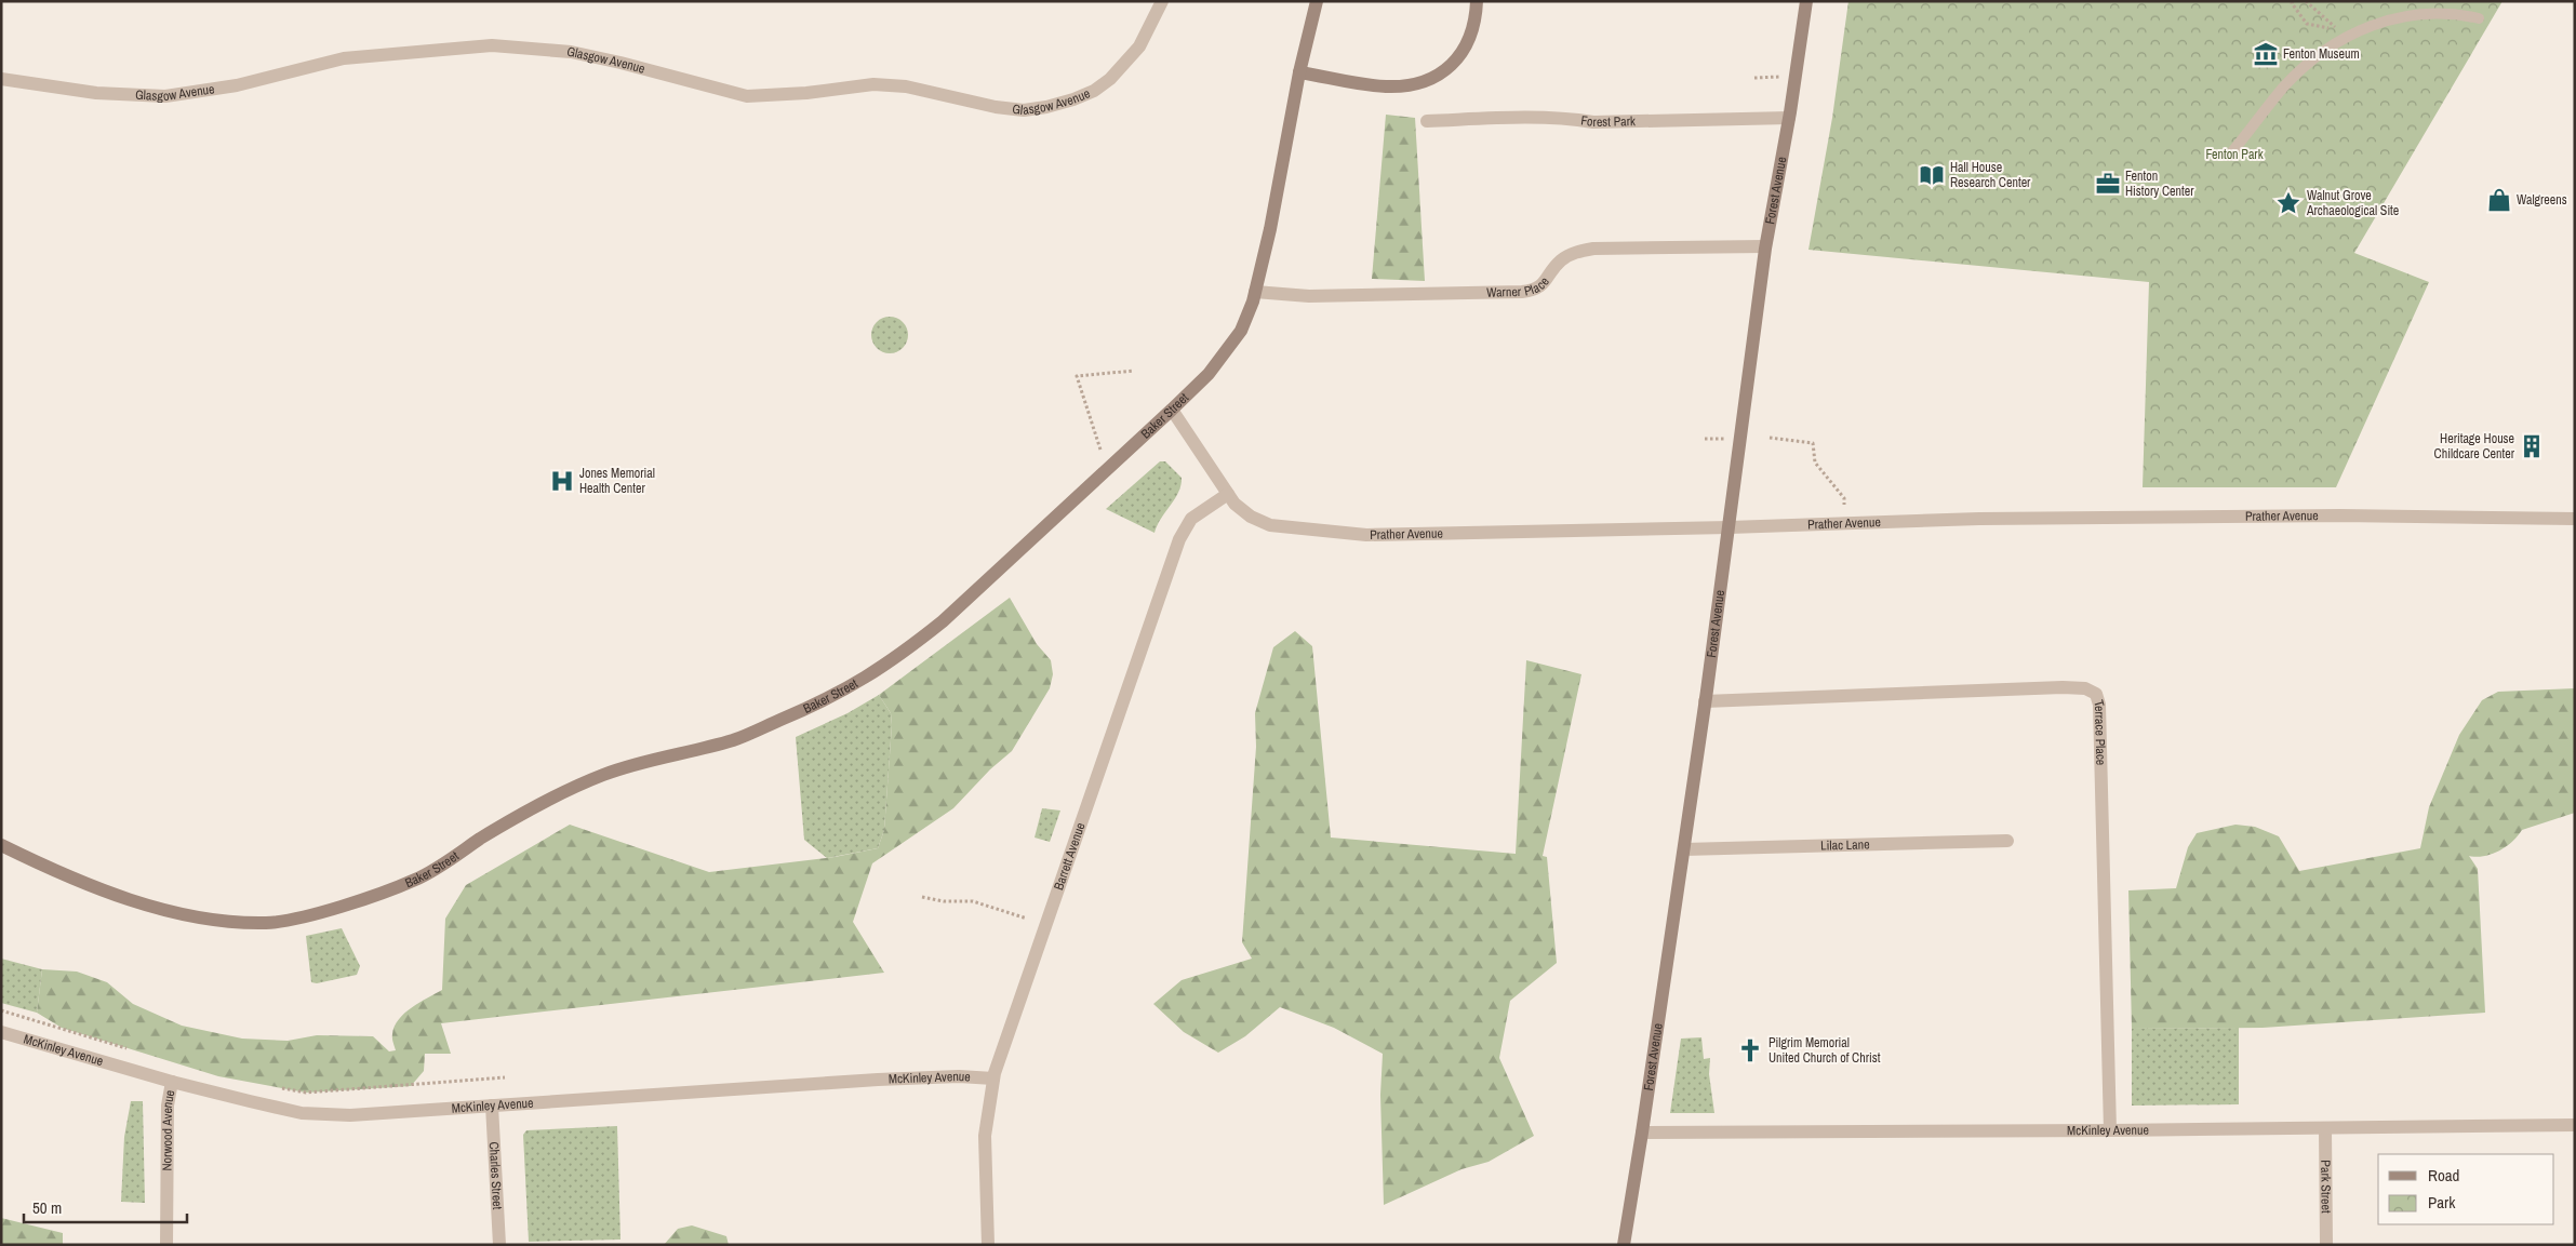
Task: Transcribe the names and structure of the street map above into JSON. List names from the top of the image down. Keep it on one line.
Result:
{"streets":{"street":["Glasgow Avenue","Forest Park","Forest Avenue","Warner Place","Baker Street","Prather Avenue","Terrace Place","Lilac Lane","Barrett Avenue","McKinley Avenue","Norwood Avenue","Charles Street","Park Street"]},"crossings":[["Forest Park","Forest Avenue"],["Forest Avenue","Warner Place"],["Forest Avenue","Prather Avenue"],["Forest Avenue","Terrace Place"],["Forest Avenue","Lilac Lane"],["Forest Avenue","McKinley Avenue"],["Warner Place","Baker Street"],["Baker Street","Prather Avenue"],["Prather Avenue","Barrett Avenue"],["Terrace Place","McKinley Avenue"],["Barrett Avenue","McKinley Avenue"],["McKinley Avenue","Norwood Avenue"],["McKinley Avenue","Charles Street"],["McKinley Avenue","Park Street"]],"parks":["Fenton Park"],"places":{"museum":["Fenton Museum"],"library":["Hall House Research Center"],"office":["Fenton History Center"],"shop":["Walgreens"],"place":["Walnut Grove Archaeological Site"],"building":["Heritage House Childcare Center"],"hospital":["Jones Memorial Health Center"],"church":["Pilgrim Memorial United Church of Christ"]},"legend":["Road","Park"],"scale_bar":"50 m"}
